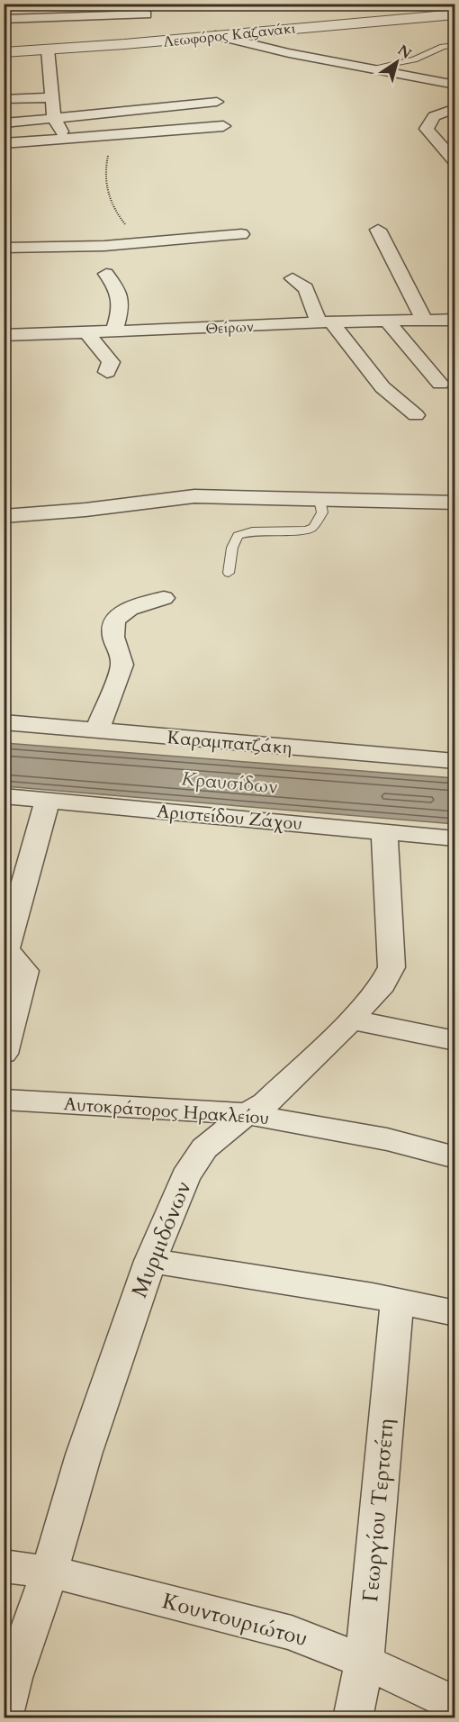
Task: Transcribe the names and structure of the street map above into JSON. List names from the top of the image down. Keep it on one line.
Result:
{"streets":{"street":["Λεωφόρος Καζανάκι","Θείρων","Καραμπατζάκη","Αριστείδου Ζάχου","Αυτοκράτορος Ηρακλείου","Μυρμιδόνων","Γεωργίου Τερτσέτη","Κουντουριώτου"]},"crossings":[["Αριστείδου Ζάχου","Μυρμιδόνων"],["Αυτοκράτορος Ηρακλείου","Μυρμιδόνων"],["Μυρμιδόνων","Κουντουριώτου"],["Γεωργίου Τερτσέτη","Κουντουριώτου"]],"water":["Κραυσίδων"],"north":"top right"}
